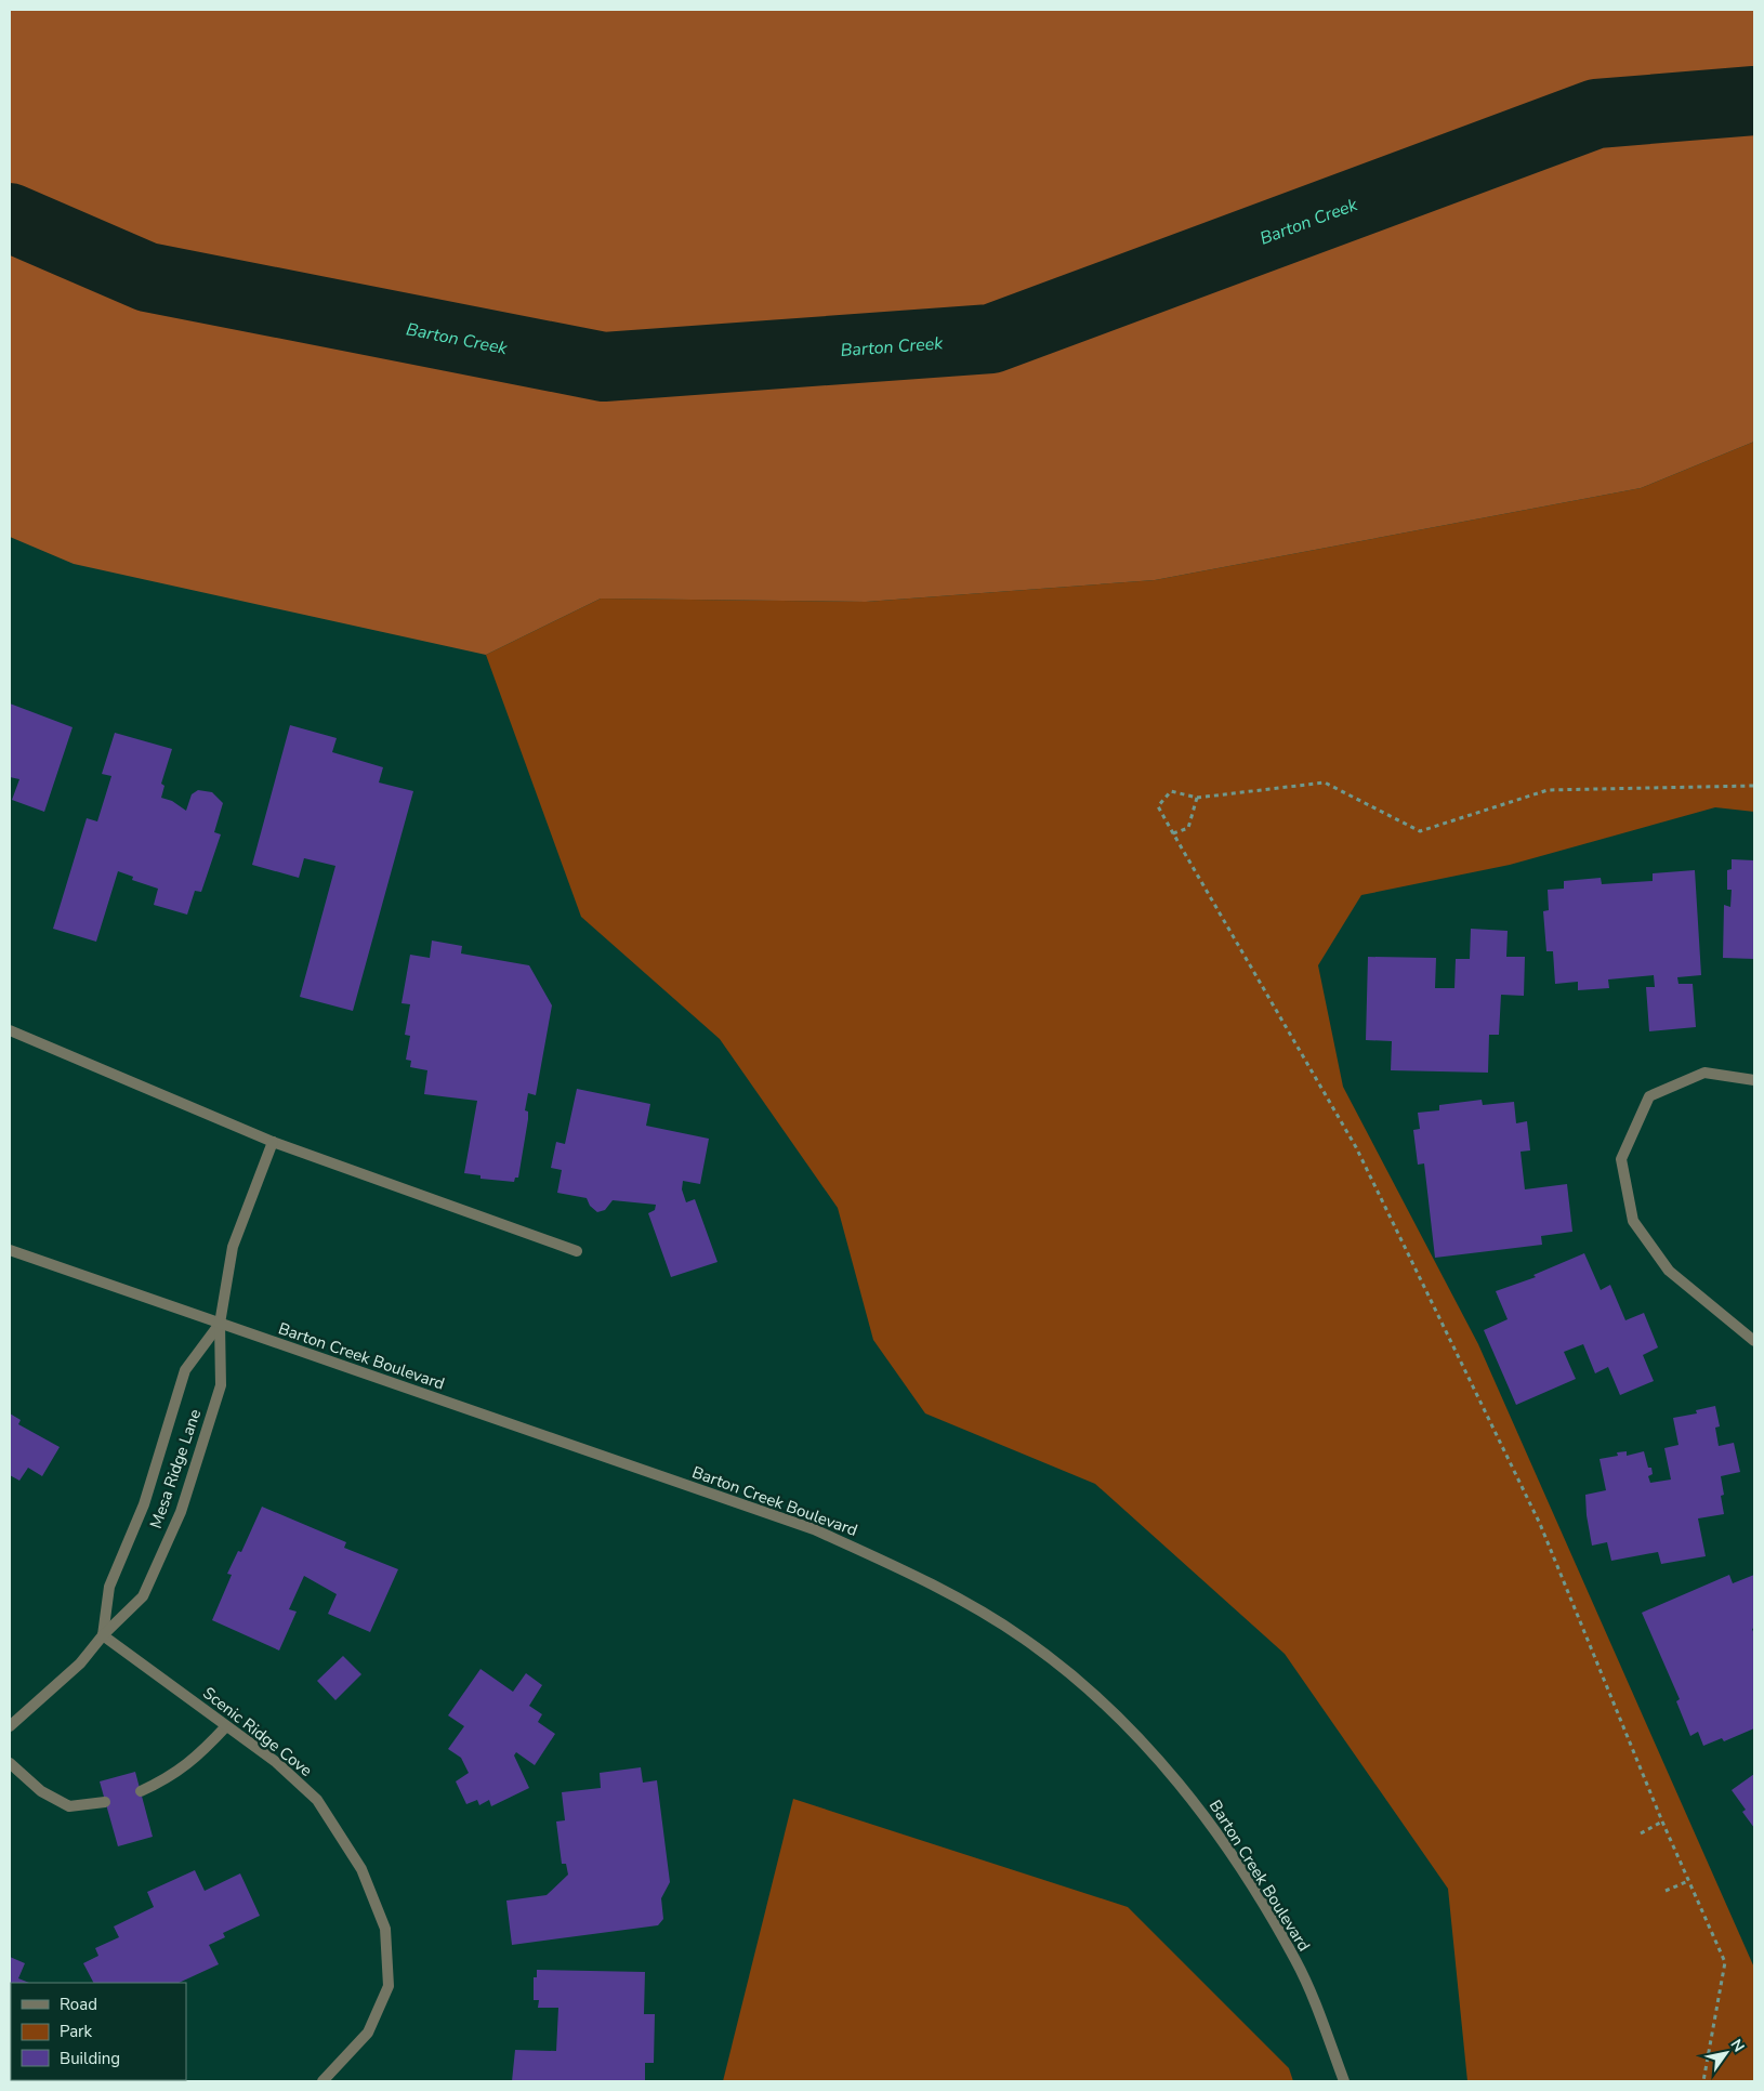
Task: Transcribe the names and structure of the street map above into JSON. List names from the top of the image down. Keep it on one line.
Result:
{"streets":{"street":["Barton Creek Boulevard","Mesa Ridge Lane","Scenic Ridge Cove"]},"crossings":[["Barton Creek Boulevard","Mesa Ridge Lane"],["Mesa Ridge Lane","Scenic Ridge Cove"]],"water":["Barton Creek"],"legend":["Road","Park","Building"],"north":"top right"}
